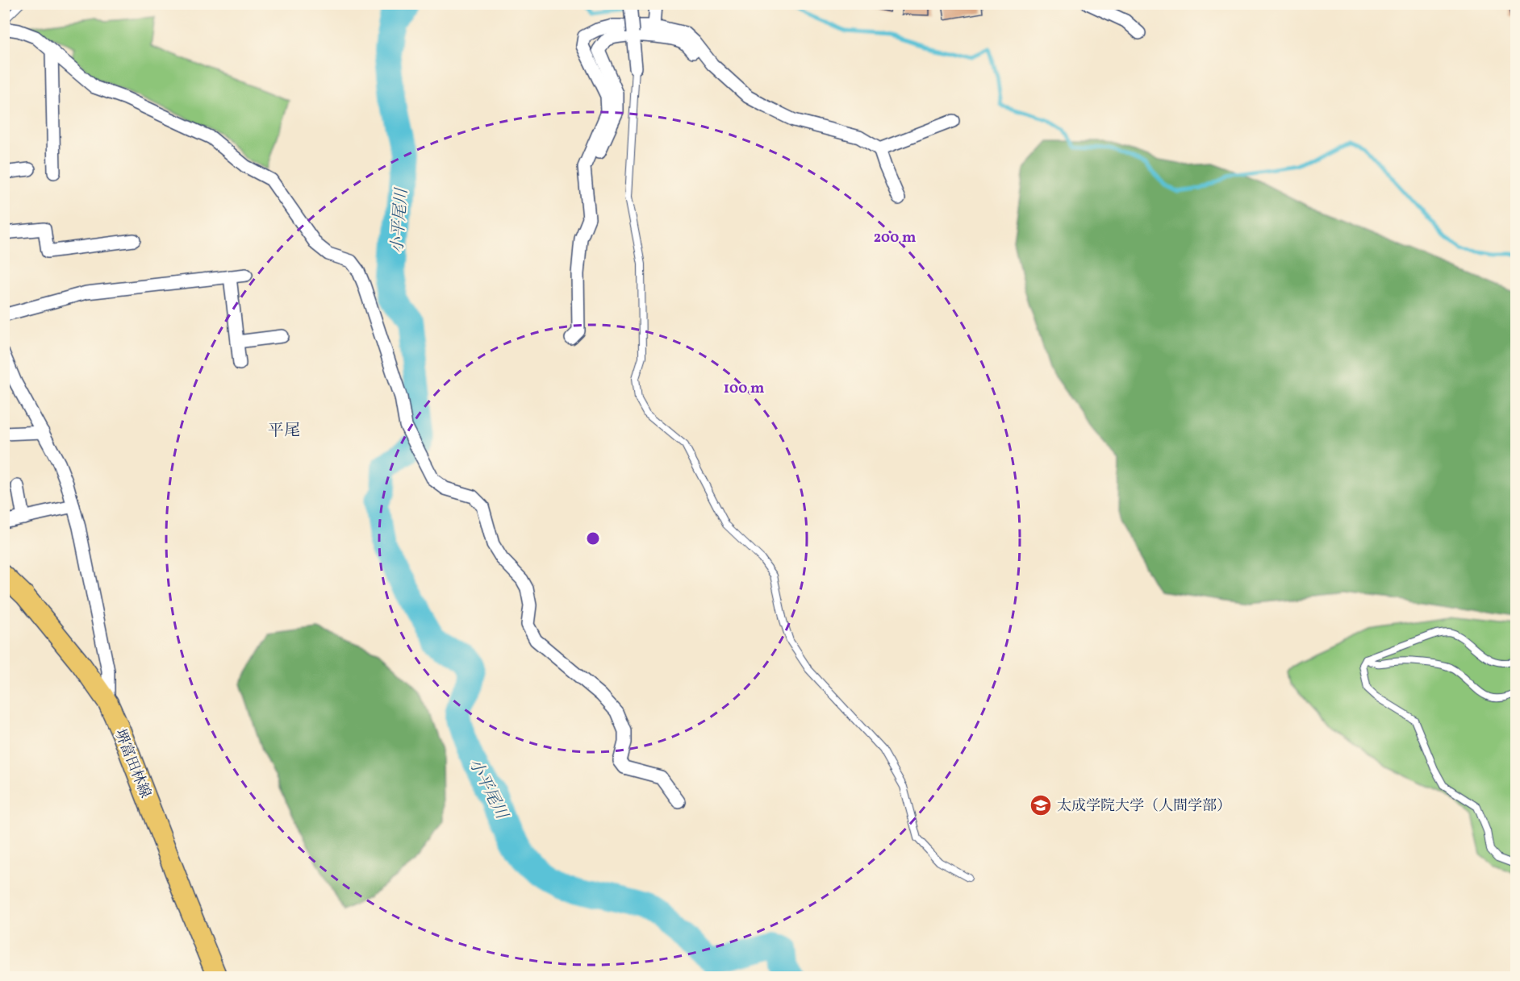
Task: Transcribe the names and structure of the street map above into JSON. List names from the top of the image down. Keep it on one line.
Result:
{"streets":{"main road":["堺富田林線"]},"districts":["平尾"],"water":["小平尾川"],"places":{"school or university":["太成学院大学（人間学部）"]},"rings":["200 m","100 m"]}
